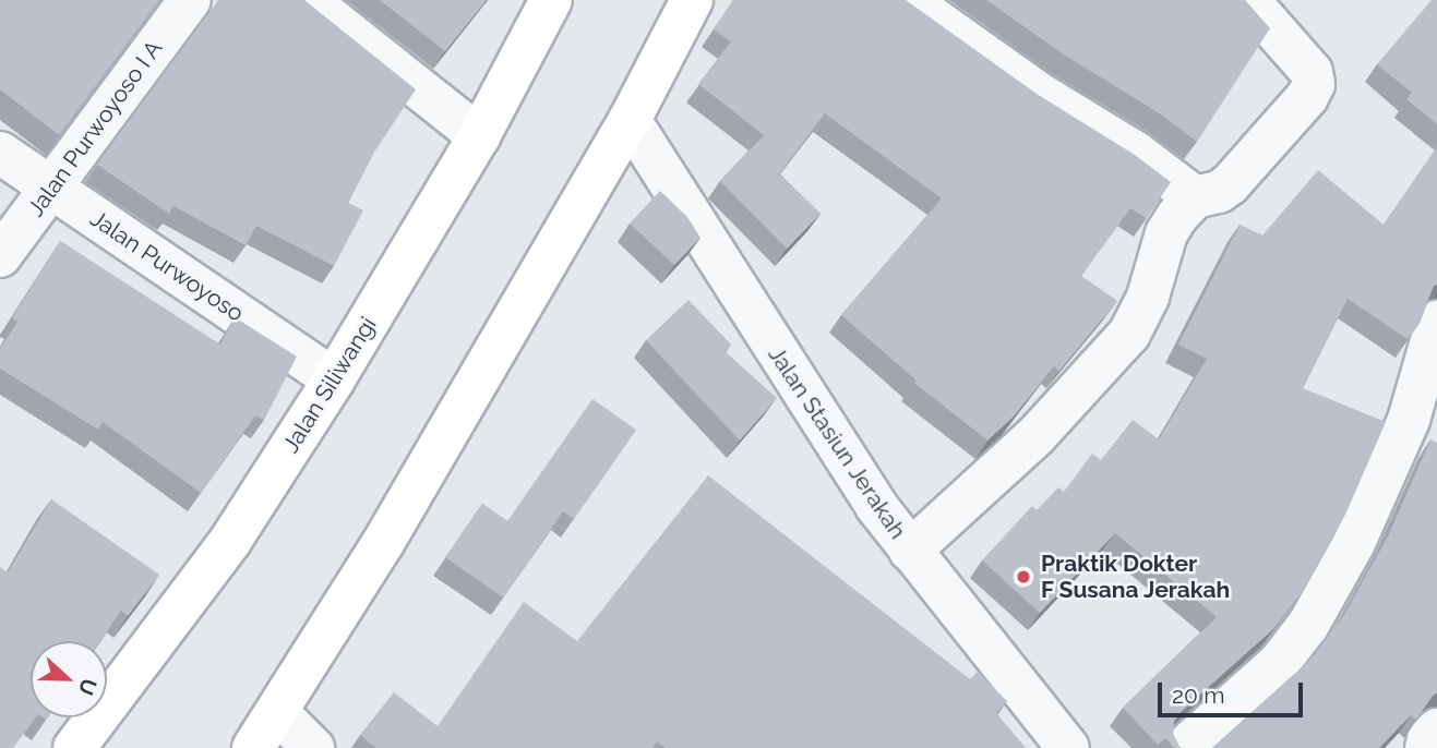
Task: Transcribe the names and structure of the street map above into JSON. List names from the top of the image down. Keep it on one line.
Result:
{"streets":{"highway":["Jalan Siliwangi"],"street":["Jalan Purwoyoso I A","Jalan Purwoyoso","Jalan Stasiun Jerakah"]},"crossings":[["Jalan Purwoyoso I A","Jalan Purwoyoso"],["Jalan Purwoyoso","Jalan Siliwangi"]],"places":["Praktik Dokter F Susana Jerakah"],"scale_bar":"20 m","north":"right"}
